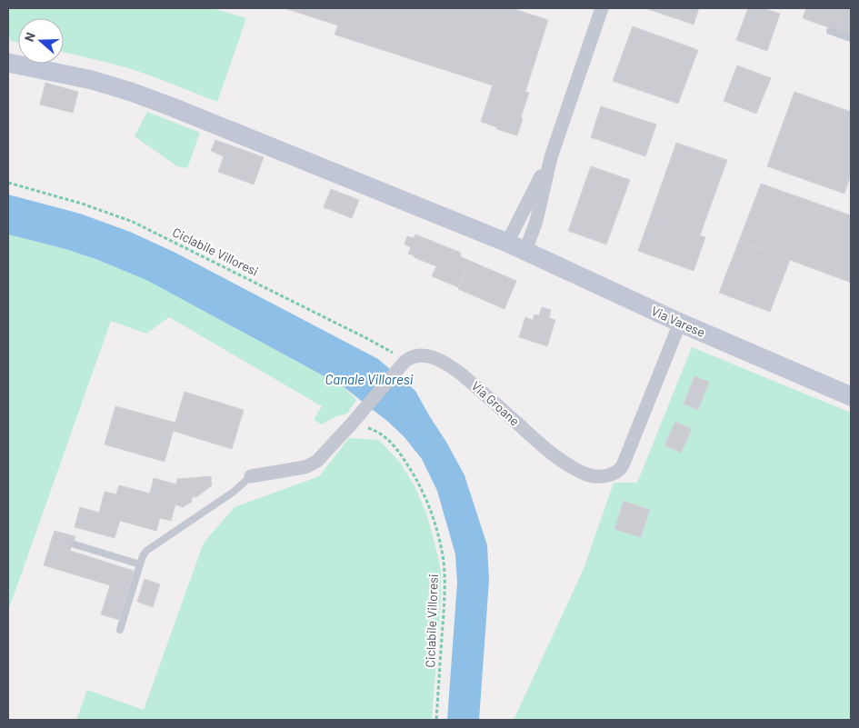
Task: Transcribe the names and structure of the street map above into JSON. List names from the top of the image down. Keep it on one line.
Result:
{"streets":{"street":["Via Varese","Via Groane"],"path":["Ciclabile Villoresi"]},"crossings":[["Ciclabile Villoresi","Via Groane"],["Via Varese","Via Groane"]],"water":["Canale Villoresi"],"north":"left"}
